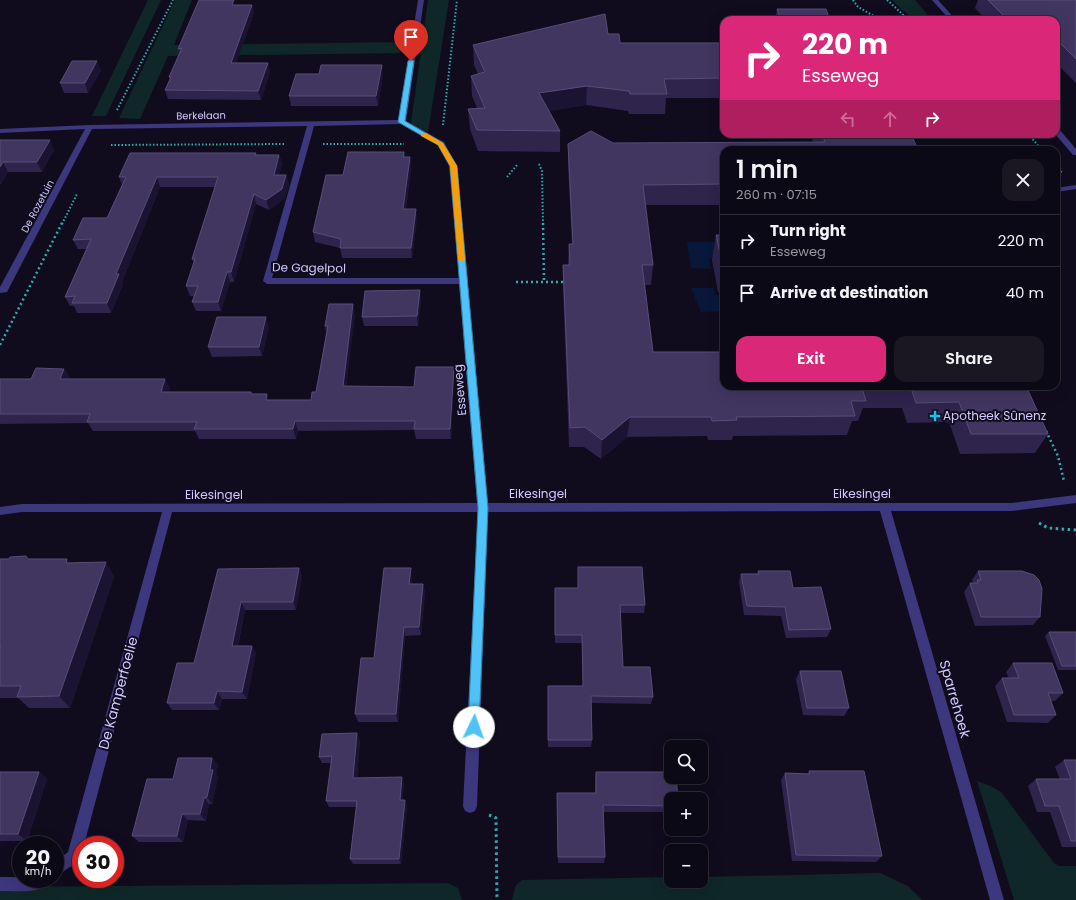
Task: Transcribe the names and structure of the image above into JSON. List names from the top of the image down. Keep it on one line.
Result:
{"streets":{"street":["Berkelaan","De Rozetuin","De Gagelpol","Esseweg","Eikesingel","De Kamperfoelie","Sparrehoek"]},"crossings":[["Berkelaan","De Rozetuin"],["Berkelaan","De Gagelpol"],["Berkelaan","Esseweg"],["De Gagelpol","Esseweg"],["Esseweg","Eikesingel"],["Eikesingel","De Kamperfoelie"],["Eikesingel","Sparrehoek"]],"places":{"health":["Apotheek Sûnenz"]},"page":{"turn":["220 m","Esseweg"],"heading":["1 min","260 m · 07:15"],"list":[{"name":"Turn right","note":"Esseweg","value":"220 m"},{"name":"Arrive at destination","value":"40 m"}],"buttons":["Exit","Share"],"map_buttons":["+","−"],"speed":"20 km/h","limit":"30"}}
